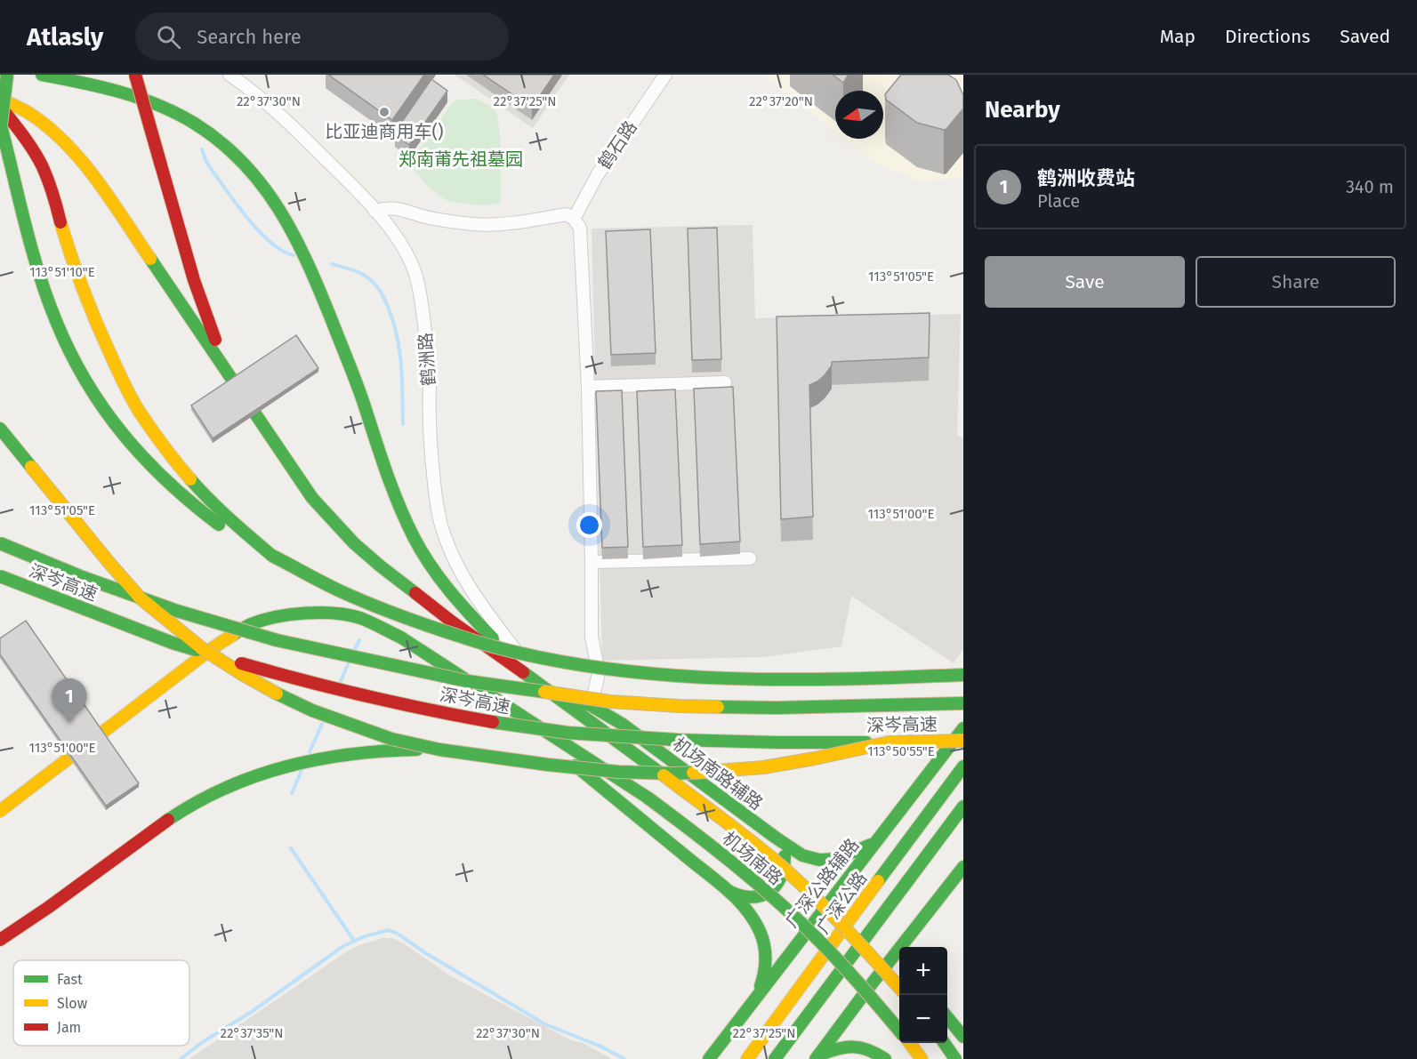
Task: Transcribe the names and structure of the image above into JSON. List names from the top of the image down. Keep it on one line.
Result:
{"streets":{"main road":["深岑高速","机场南路辅路","机场南路","广深公路辅路","广深公路"],"street":["鹤石路","鹤洲路"]},"crossings":[["鹤洲路","机场南路辅路"],["鹤洲路","机场南路"],["深岑高速","广深公路辅路"],["机场南路辅路","机场南路"],["机场南路辅路","广深公路辅路"]],"parks":["郑南莆先祖墓园"],"places":["比亚迪商用车()"],"legend":["Fast","Slow","Jam"],"north":"left","page":{"header":"Atlasly","search":"Search here","nav":["Map","Directions","Saved"],"heading":"Nearby","list":[{"mark":"1","name":"鹤洲收费站","note":"Place","value":"340 m"}],"buttons":["Save","Share"],"pins":"1","map_buttons":["+","−"]},"coordinates":["22°37'20\"N","22°37'30\"N","22°37'25\"N","113°51'10\"E","113°51'05\"E","113°51'00\"E","113°50'55\"E","22°37'35\"N"]}
